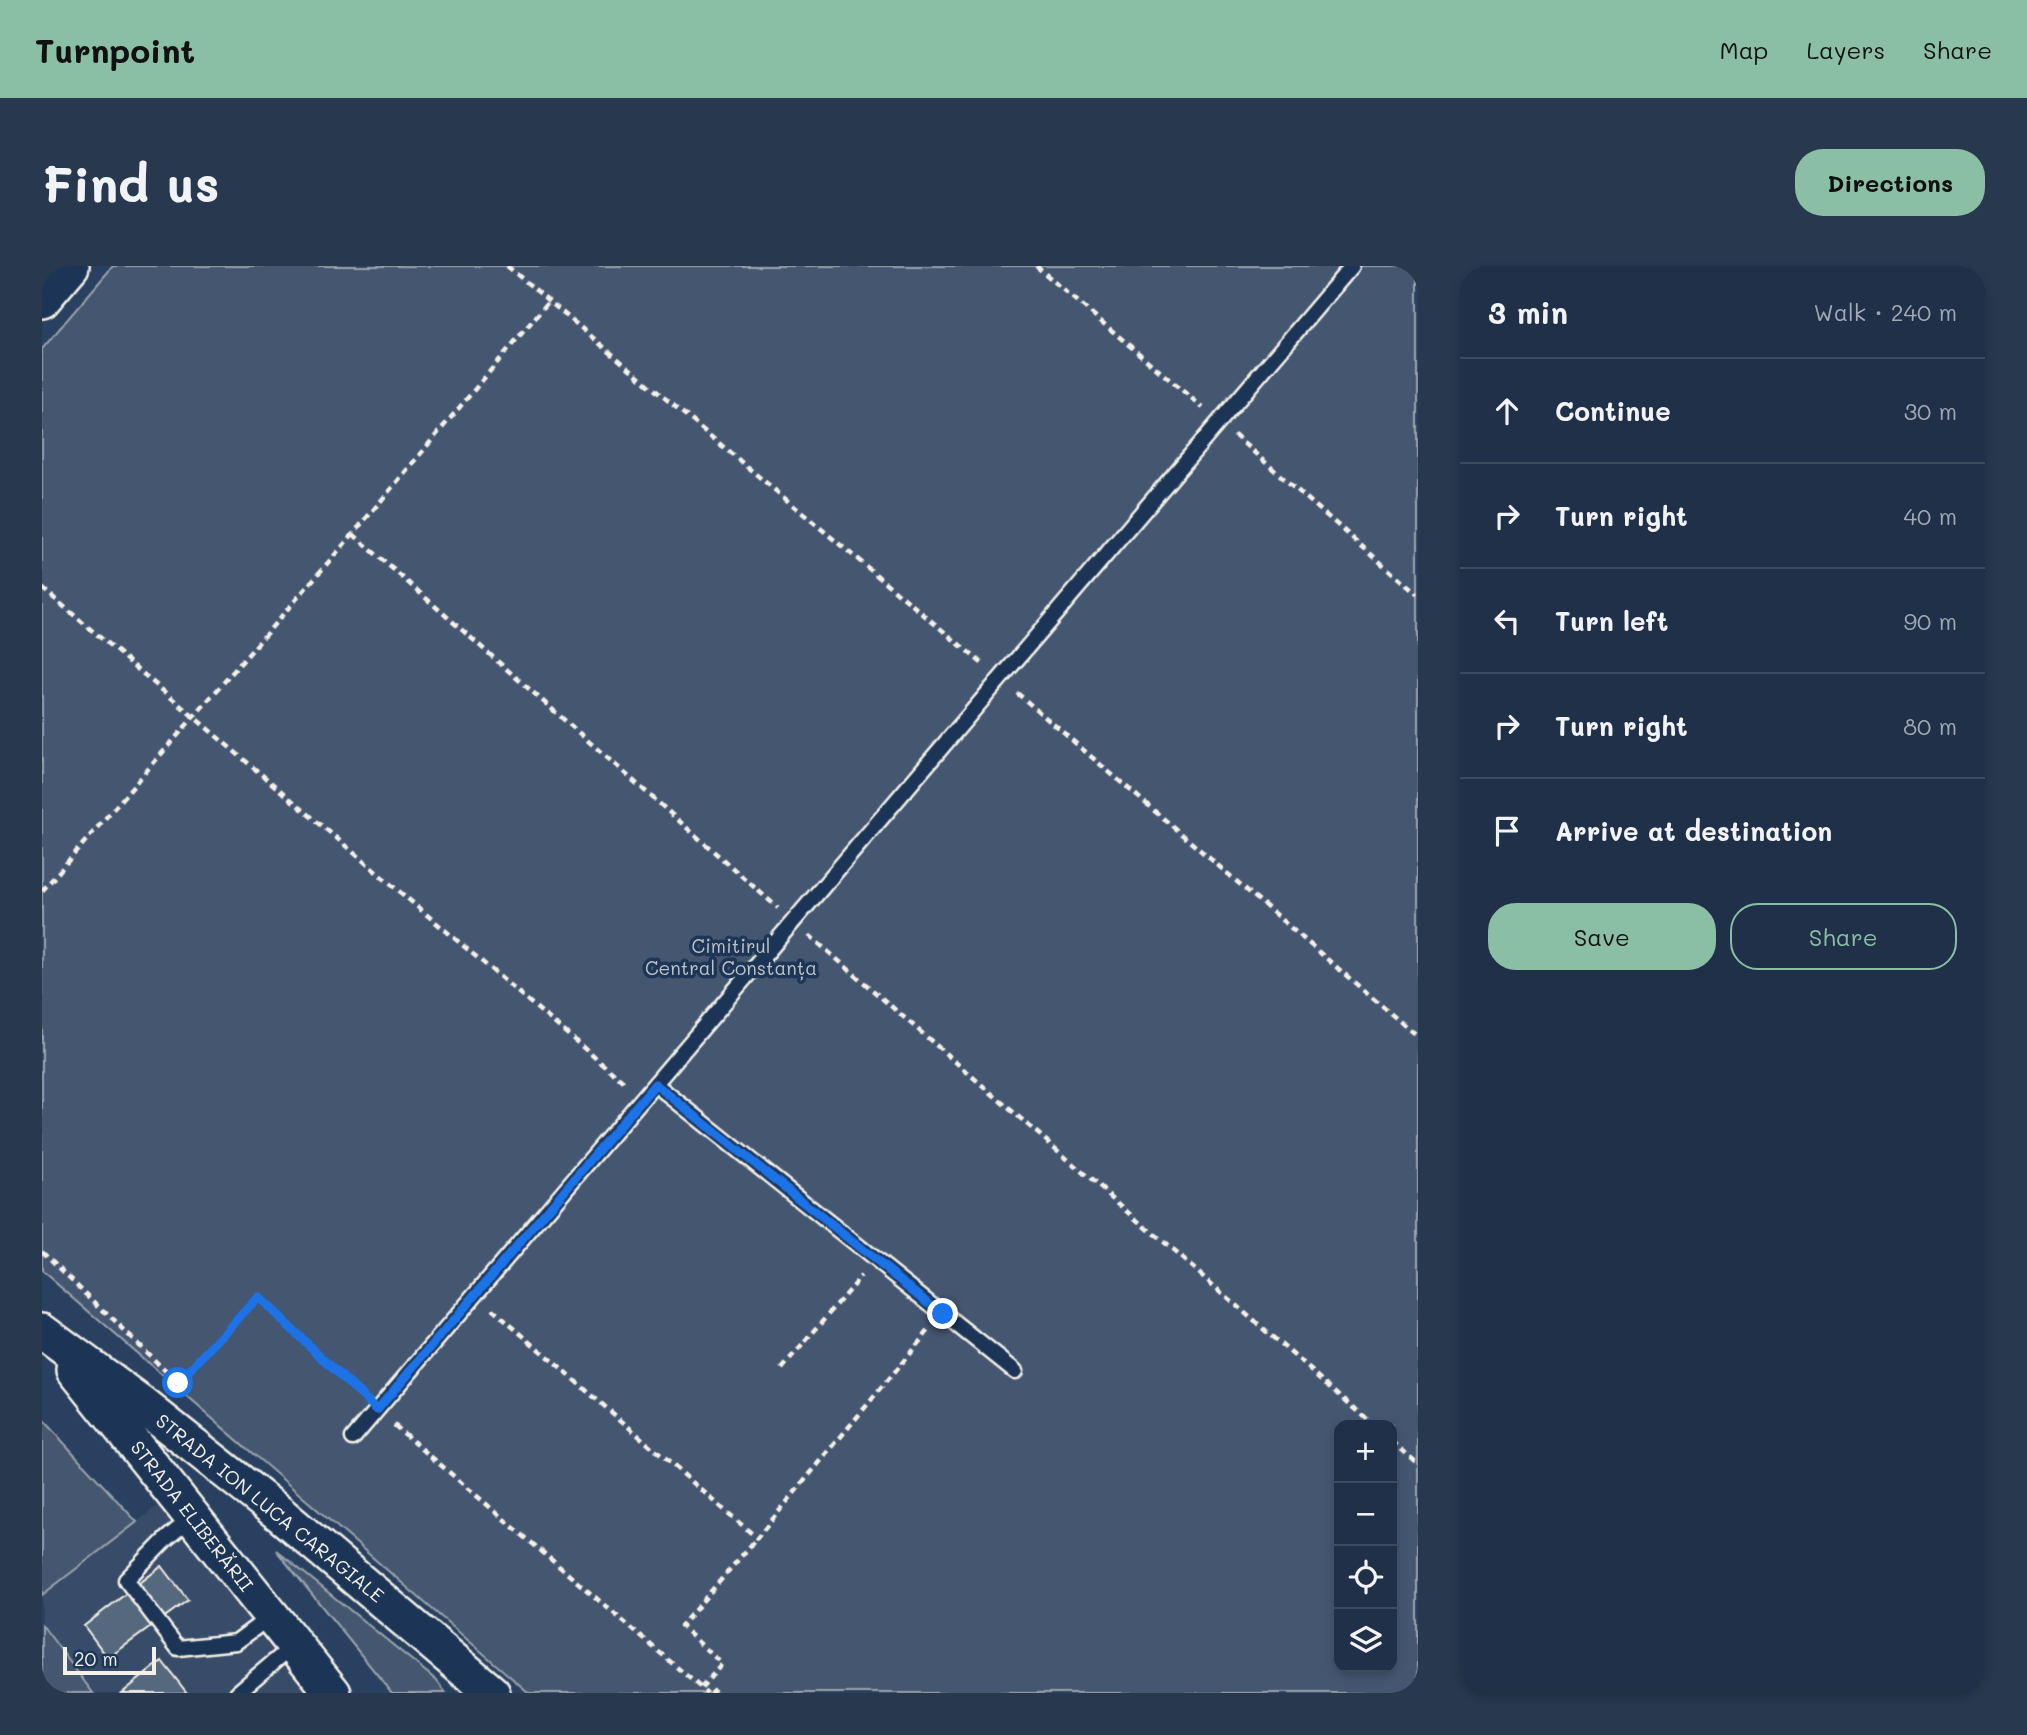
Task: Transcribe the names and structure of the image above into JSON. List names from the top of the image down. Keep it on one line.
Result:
{"streets":{"street":["STRADA ION LUCA CARAGIALE","STRADA ELIBERĂRII"]},"crossings":[["STRADA ION LUCA CARAGIALE","STRADA ELIBERĂRII"]],"parks":["Cimitirul Central Constanța"],"scale_bar":"20 m","page":{"header":"Turnpoint","nav":["Map","Layers","Share"],"buttons":["Directions",["Save","Share"]],"title":"Find us","heading":["3 min","Walk · 240 m"],"list":[["Continue","30 m"],["Turn right","40 m"],["Turn left","90 m"],["Turn right","80 m"],"Arrive at destination"],"map_buttons":["+","−"],"scale":"20 m"}}
